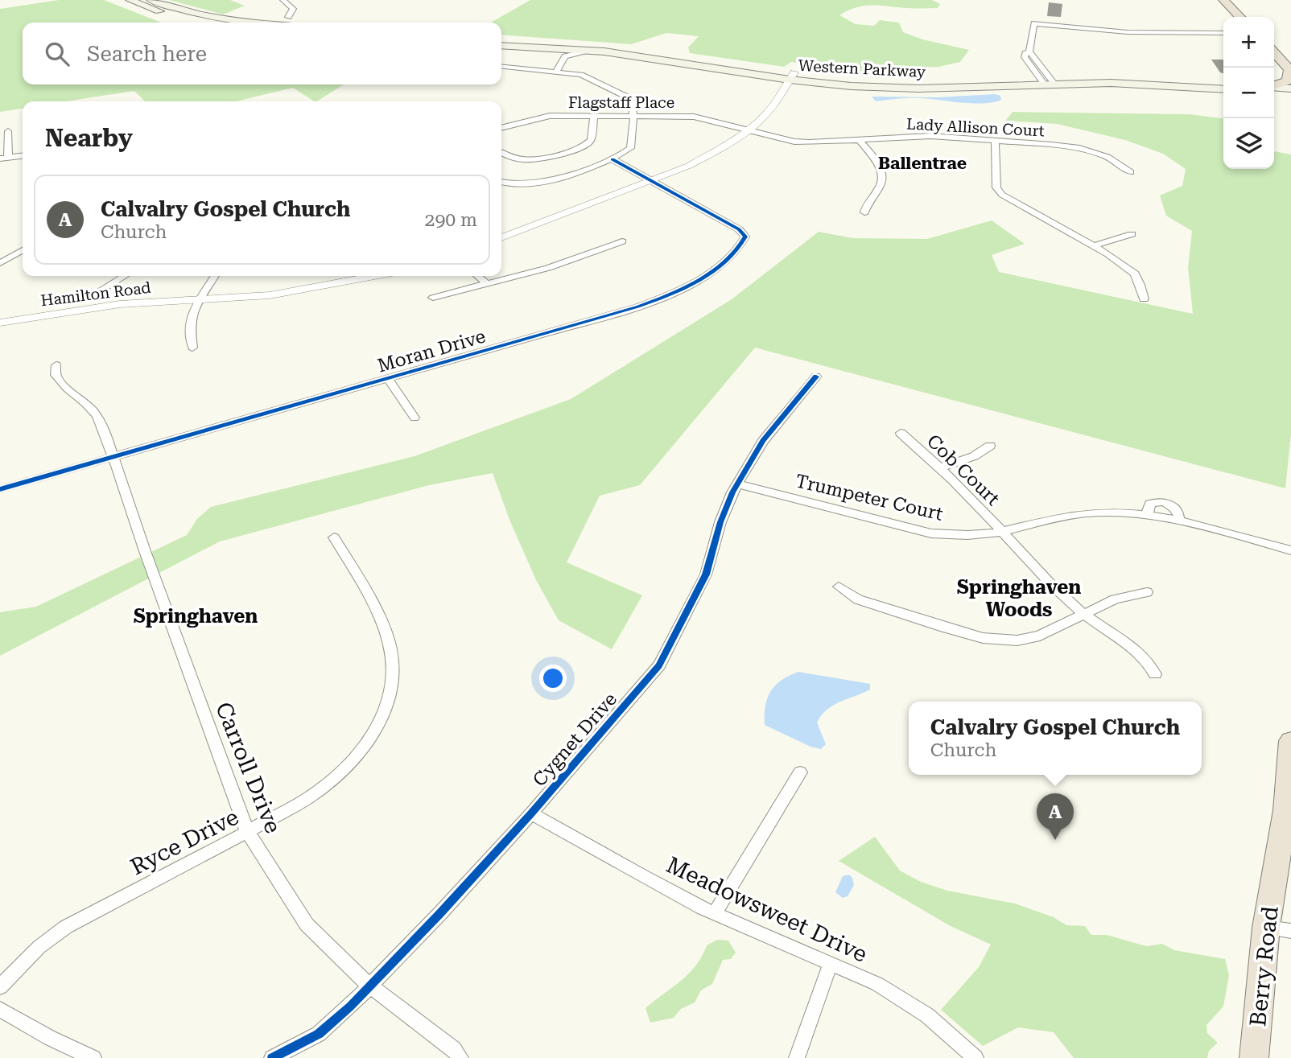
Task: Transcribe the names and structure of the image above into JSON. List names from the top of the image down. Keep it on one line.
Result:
{"streets":{"highway":["Berry Road"],"main road":["Western Parkway"],"street":["Flagstaff Place","Lady Allison Court","Hamilton Road","Moran Drive","Cob Court","Trumpeter Court","Cygnet Drive","Carroll Drive","Ryce Drive","Meadowsweet Drive"]},"crossings":[["Flagstaff Place","Lady Allison Court"],["Moran Drive","Carroll Drive"],["Cob Court","Trumpeter Court"],["Trumpeter Court","Cygnet Drive"],["Cygnet Drive","Carroll Drive"],["Cygnet Drive","Meadowsweet Drive"],["Carroll Drive","Ryce Drive"]],"districts":["Ballentrae","Springhaven Woods","Springhaven"],"page":{"map_buttons":["+","−"],"search":"Search here","heading":"Nearby","list":[{"mark":"A","name":"Calvalry Gospel Church","note":"Church","value":"290 m"}],"popup":["Calvalry Gospel Church","Church"],"pins":"A"}}
